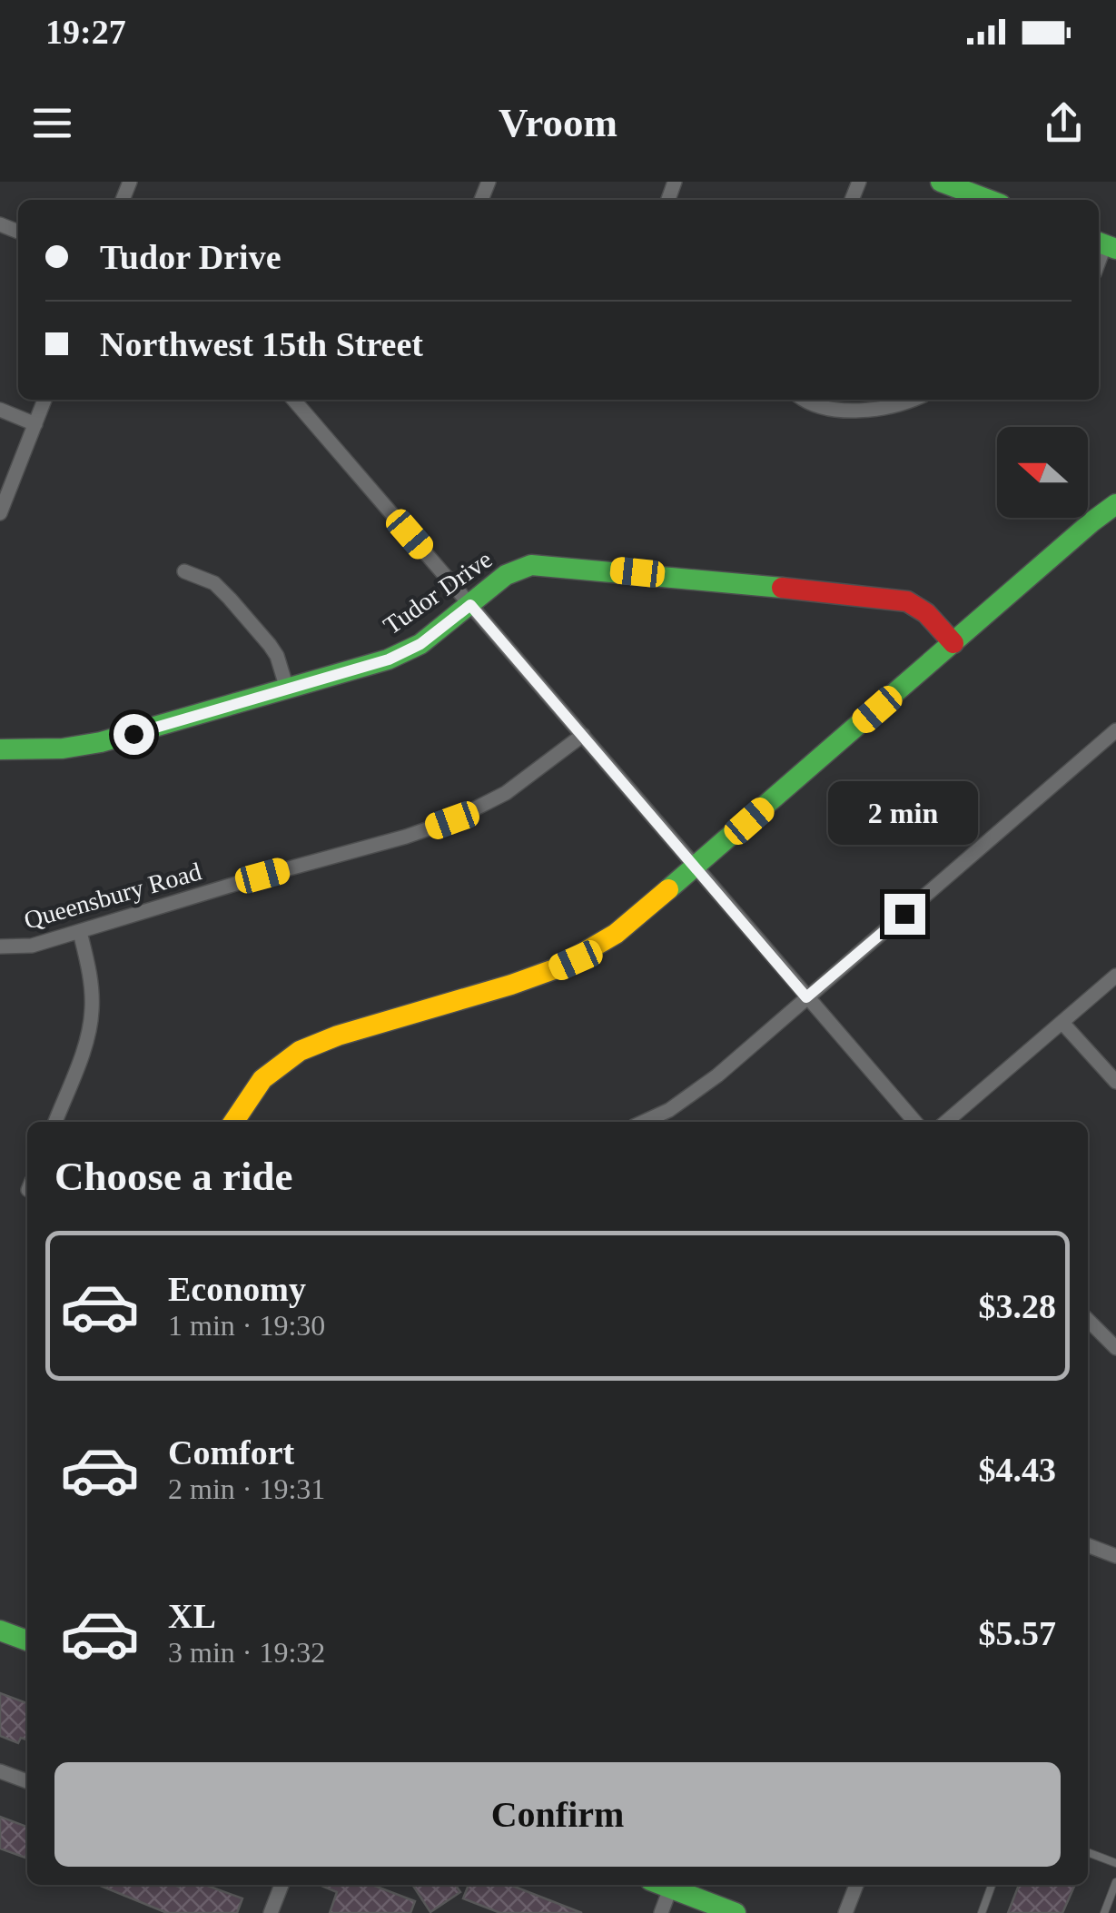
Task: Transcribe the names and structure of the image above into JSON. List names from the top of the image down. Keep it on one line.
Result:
{"streets":{"street":["Tudor Drive","Queensbury Road"]},"north":"left","page":{"status":"19:27","header":"Vroom","banner":["Tudor Drive","Northwest 15th Street"],"bubble":"2 min","heading":"Choose a ride","list":[{"name":"Economy","note":"1 min · 19:30","value":"$3.28"},{"name":"Comfort","note":"2 min · 19:31","value":"$4.43"},{"name":"XL","note":"3 min · 19:32","value":"$5.57"}],"buttons":"Confirm"}}
